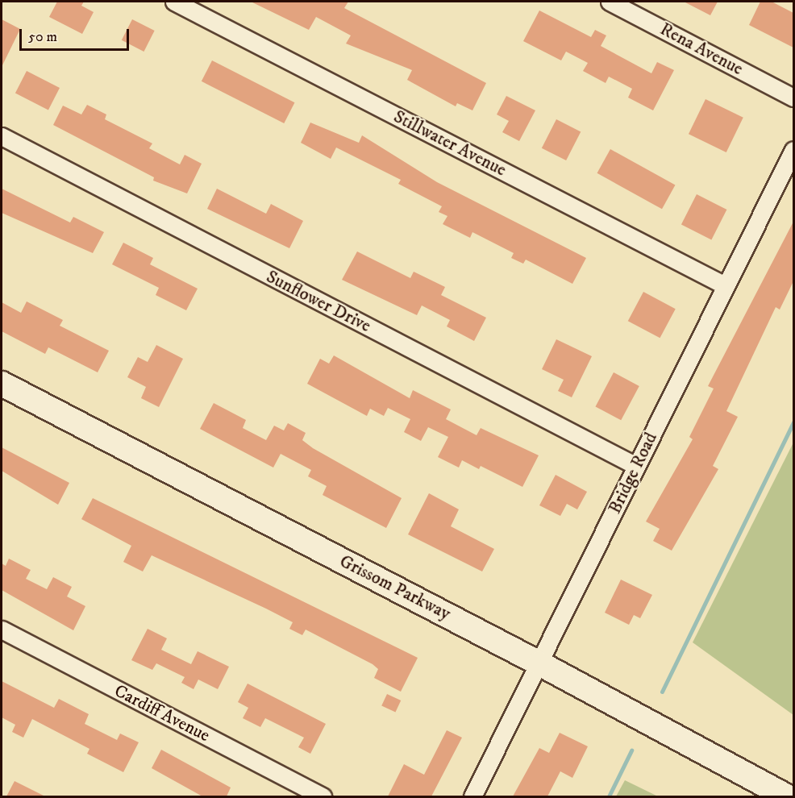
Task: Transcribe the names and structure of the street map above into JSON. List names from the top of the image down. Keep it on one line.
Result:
{"streets":{"main road":["Grissom Parkway"],"street":["Rena Avenue","Stillwater Avenue","Sunflower Drive","Bridge Road","Cardiff Avenue"]},"crossings":[["Stillwater Avenue","Bridge Road"],["Sunflower Drive","Bridge Road"],["Bridge Road","Grissom Parkway"]],"scale_bar":"50 m"}
